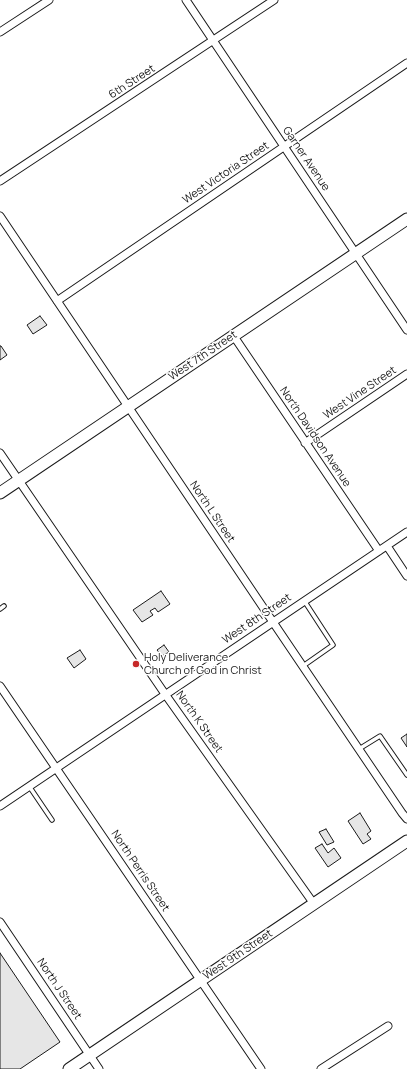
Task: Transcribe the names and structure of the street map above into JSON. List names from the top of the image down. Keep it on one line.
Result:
{"streets":{"street":["6th Street","Garner Avenue","West Victoria Street","West 7th Street","West Vine Street","North Davidson Avenue","North L Street","West 8th Street","North K Street","North Perris Street","West 9th Street","North J Street"]},"crossings":[["6th Street","Garner Avenue"],["Garner Avenue","West Victoria Street"],["Garner Avenue","West 7th Street"],["West Victoria Street","North L Street"],["West 7th Street","North Davidson Avenue"],["West 7th Street","North L Street"],["West 7th Street","North K Street"],["West Vine Street","North Davidson Avenue"],["North Davidson Avenue","West 8th Street"],["North L Street","West 8th Street"],["West 8th Street","North K Street"],["West 8th Street","North Perris Street"],["North K Street","West 9th Street"],["North Perris Street","West 9th Street"],["West 9th Street","North J Street"]],"places":["Holy Deliverance Church of God in Christ"]}
